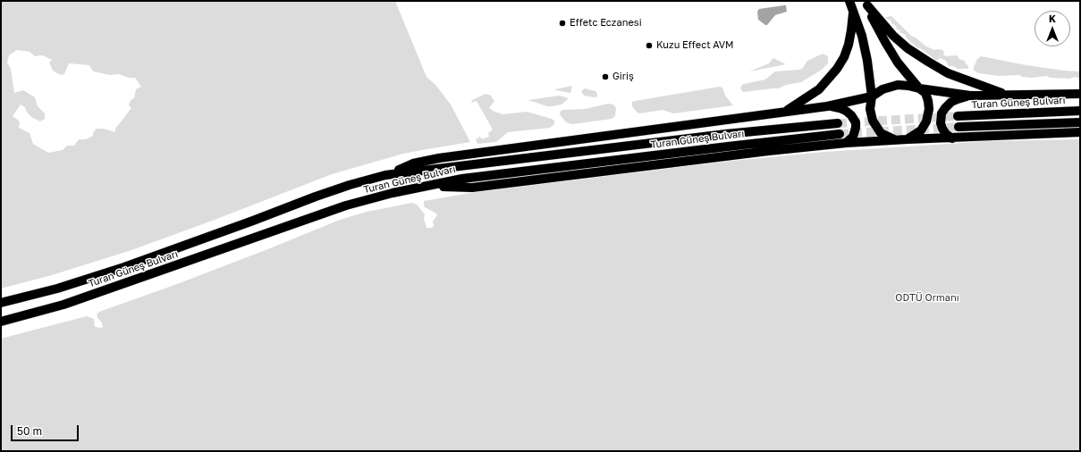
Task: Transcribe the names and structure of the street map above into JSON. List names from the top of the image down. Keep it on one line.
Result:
{"streets":{"main road":["Turan Güneş Bulvarı"]},"parks":["ODTÜ Ormanı"],"places":["Effetc Eczanesi","Kuzu Effect AVM","Giriş"],"scale_bar":"50 m","north":"top"}
